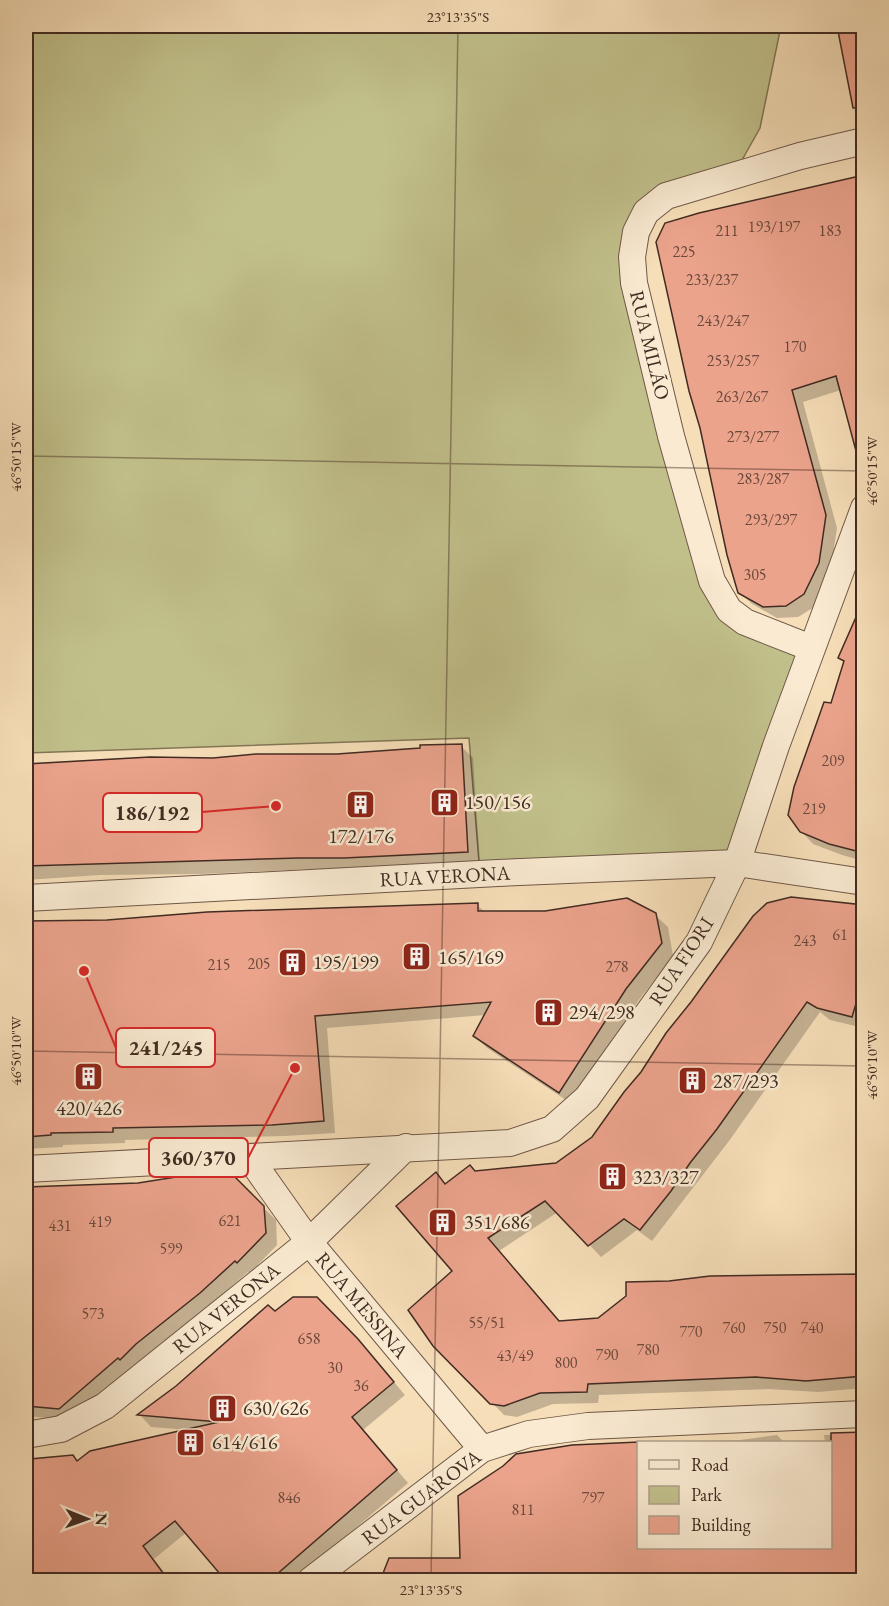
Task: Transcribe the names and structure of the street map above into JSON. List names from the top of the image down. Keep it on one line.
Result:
{"streets":{"street":["RUA MILÃO","RUA VERONA","RUA FIORI","RUA MESSINA","RUA GUAROVA"]},"crossings":[["RUA MILÃO","RUA FIORI"],["RUA VERONA","RUA FIORI"],["RUA VERONA","RUA MESSINA"],["RUA FIORI","RUA MESSINA"],["RUA MESSINA","RUA GUAROVA"]],"places":{"building":["150/156","172/176","165/169","195/199","294/298","420/426","287/293","323/327","351/686","630/626","614/616"],"other":["186/192","241/245","360/370"]},"house_numbers":["193/197","211","183","225","233/237","243/247","170","253/257","263/267","273/277","283/287","293/297","305","209","219","61","243","205","215","278","621","419","431","599","573","55/51","760","750","740","770","658","780","790","43/49","800","30","36","846","797","811"],"legend":["Road","Park","Building"],"north":"right","coordinates":["23°13'35\"S","46°50'15\"W","46°50'10\"W"]}
